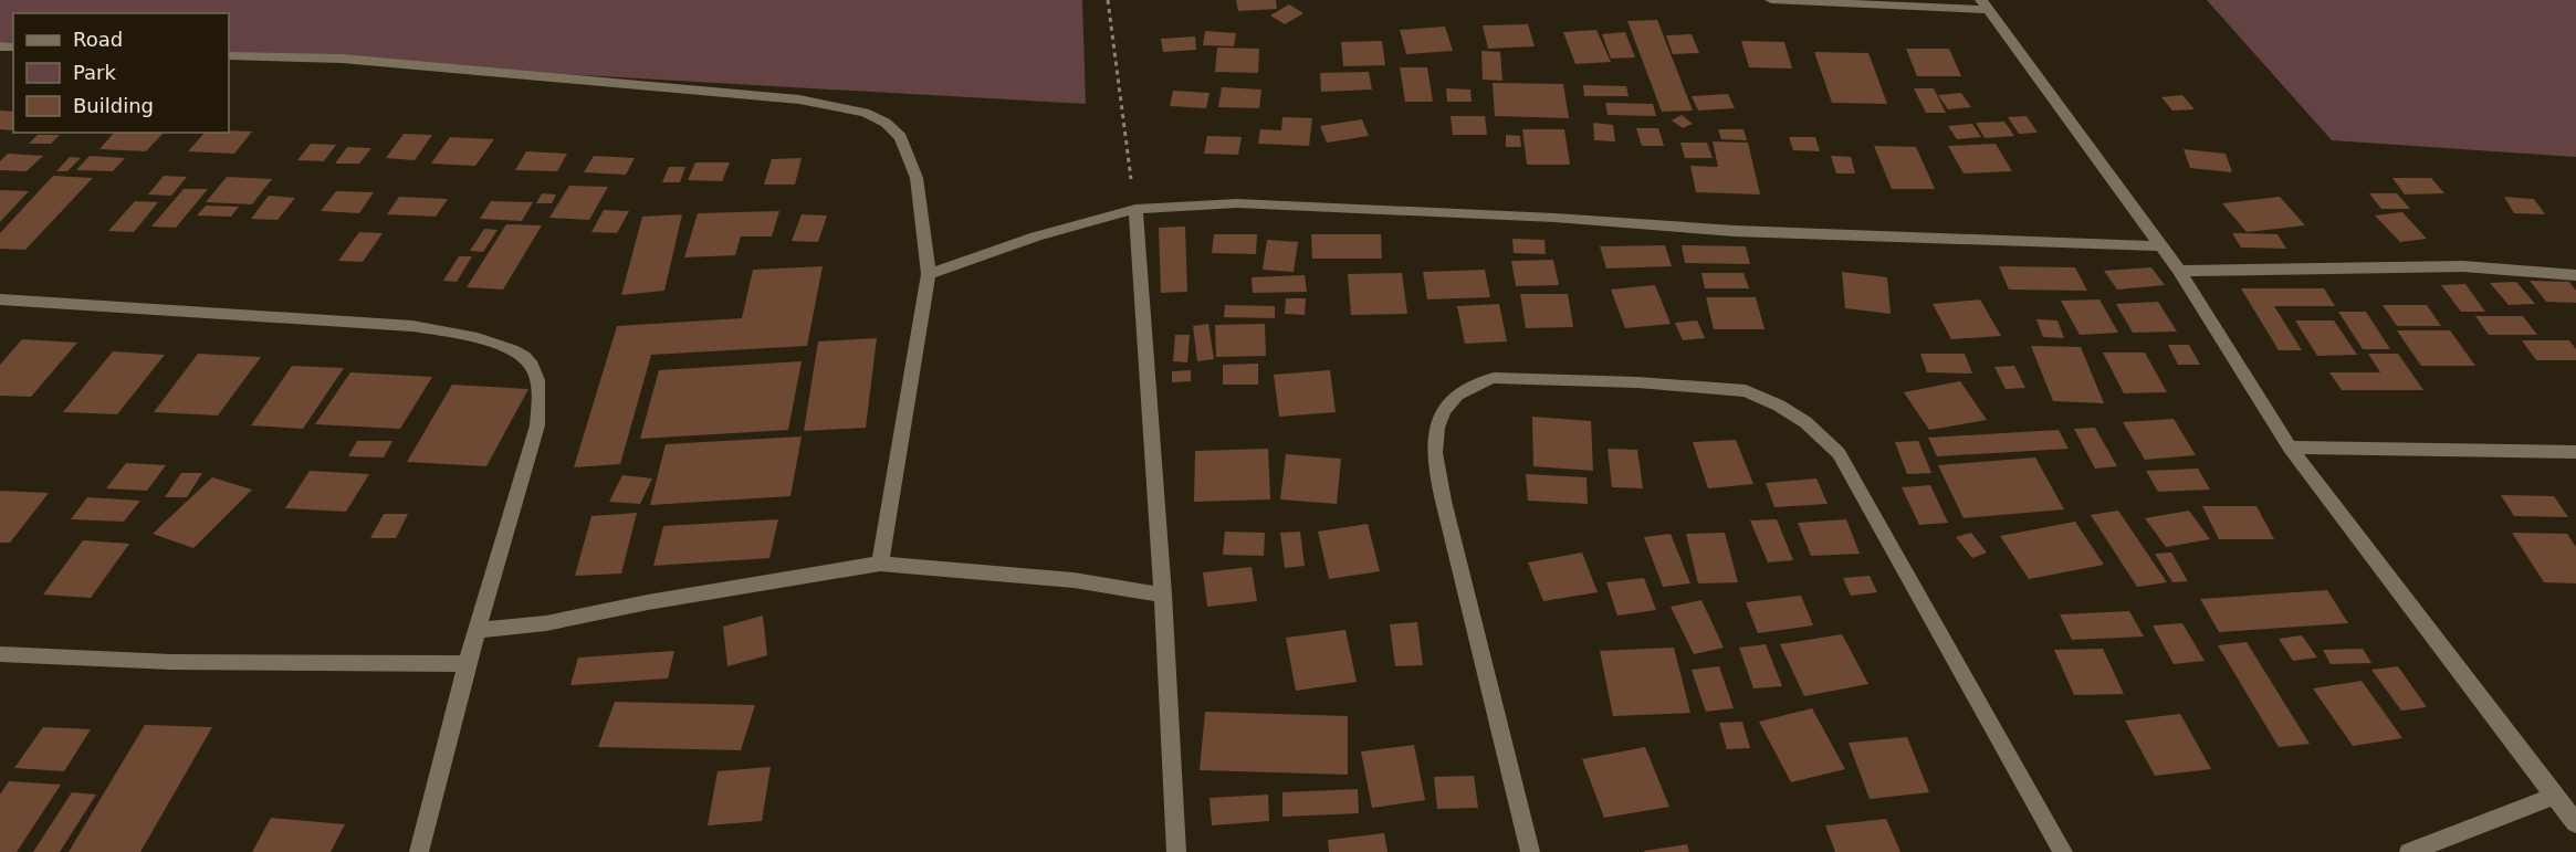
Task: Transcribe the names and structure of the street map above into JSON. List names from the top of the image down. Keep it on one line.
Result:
{"legend":["Road","Park","Building"]}
